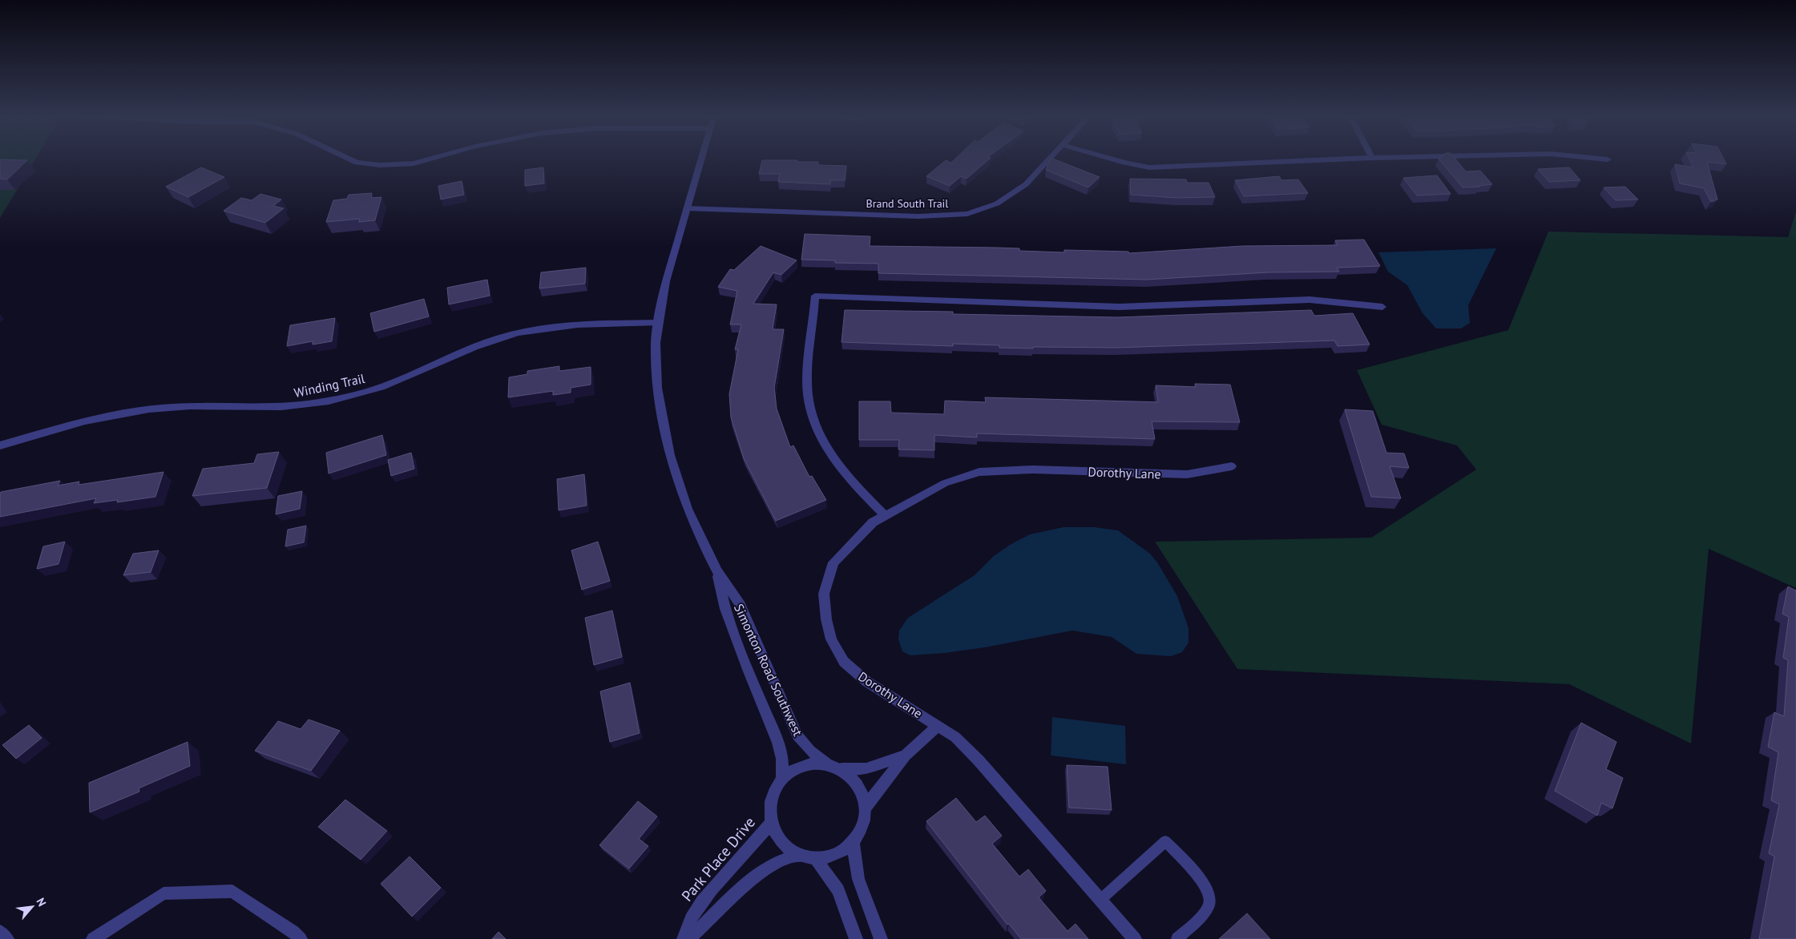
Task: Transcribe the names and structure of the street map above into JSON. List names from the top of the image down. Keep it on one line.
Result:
{"streets":{"street":["Brand South Trail","Winding Trail","Dorothy Lane","Simonton Road Southwest","Park Place Drive"]},"crossings":[["Brand South Trail","Simonton Road Southwest"],["Winding Trail","Simonton Road Southwest"],["Simonton Road Southwest","Park Place Drive"]],"north":"top right"}
